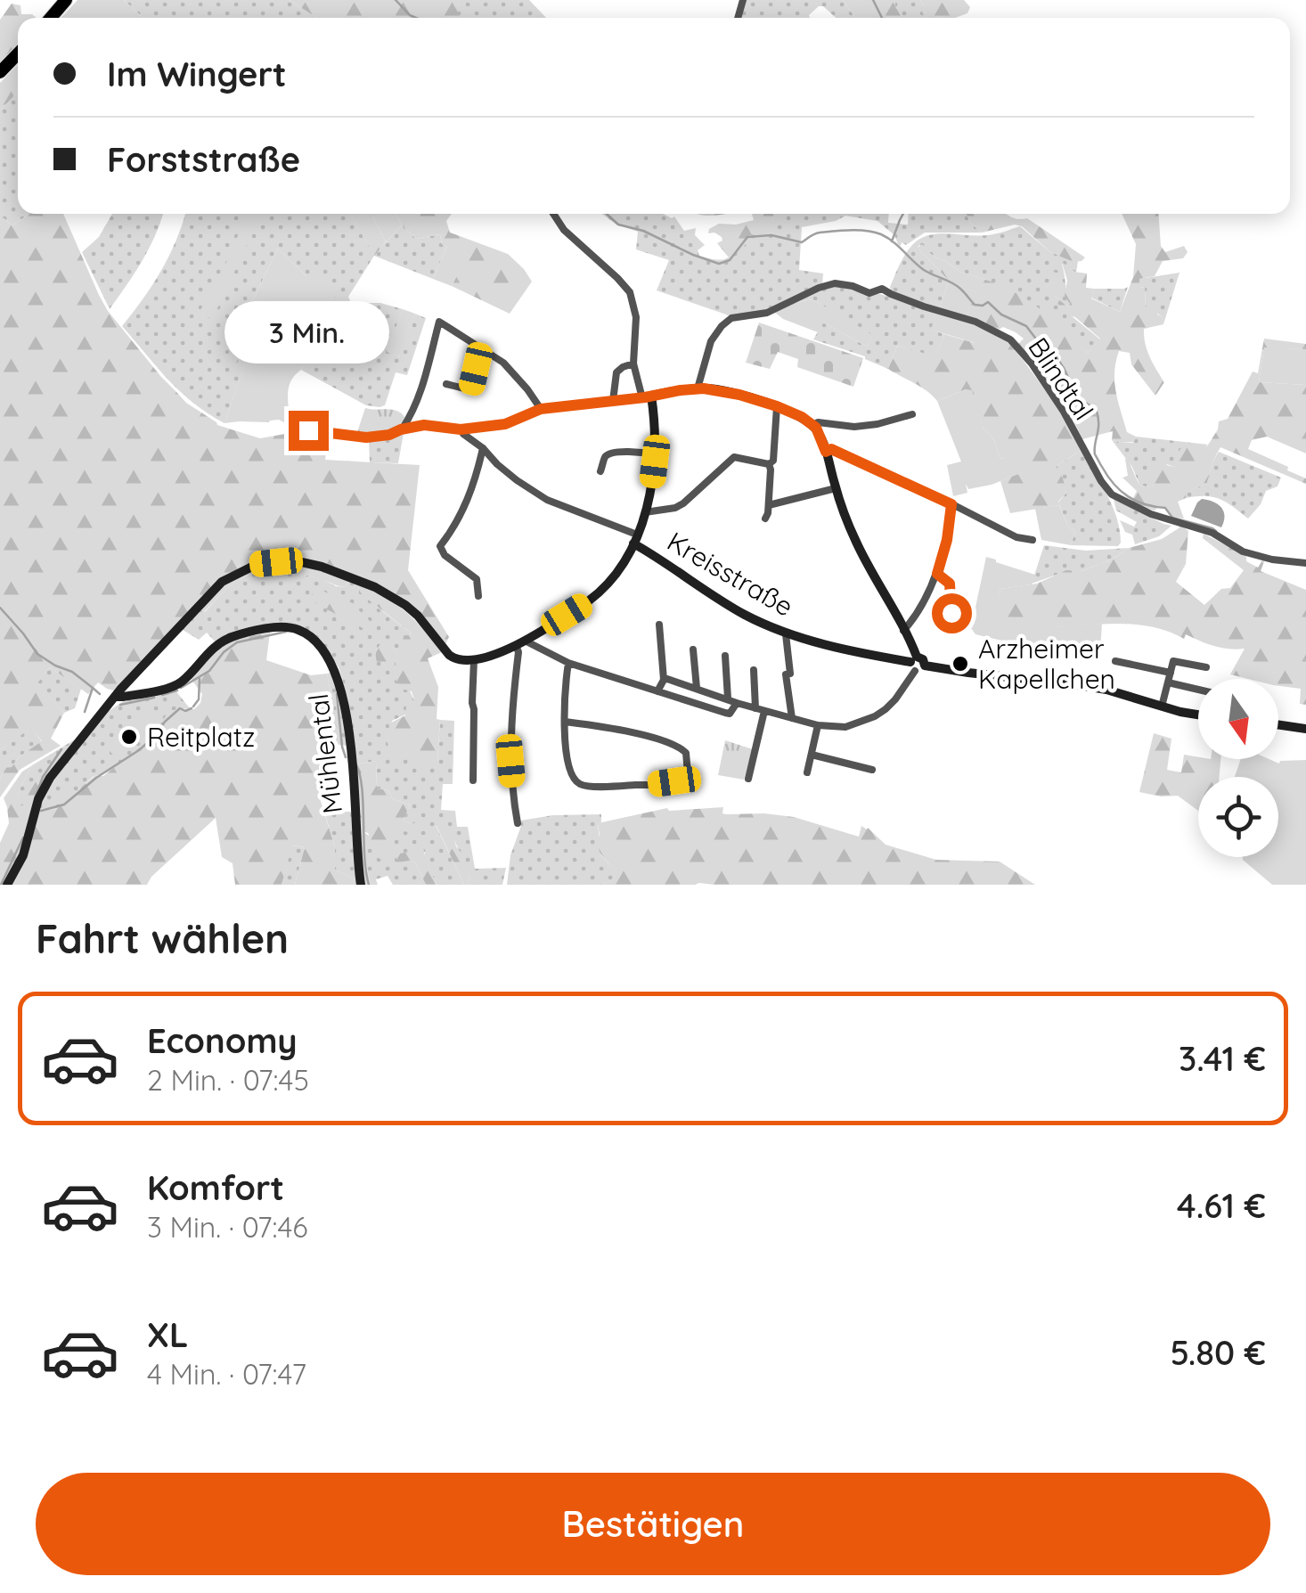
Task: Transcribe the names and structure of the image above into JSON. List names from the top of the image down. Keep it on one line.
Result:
{"streets":{"street":["Blindtal","Kreisstraße","Mühlental"]},"places":["Arzheimer Kapellchen","Reitplatz"],"north":"bottom","page":{"banner":["Im Wingert","Forststraße"],"bubble":"3 Min.","heading":"Fahrt wählen","list":[{"name":"Economy","note":"2 Min. · 07:45","value":"3.41 €"},{"name":"Komfort","note":"3 Min. · 07:46","value":"4.61 €"},{"name":"XL","note":"4 Min. · 07:47","value":"5.80 €"}],"buttons":"Bestätigen"}}
